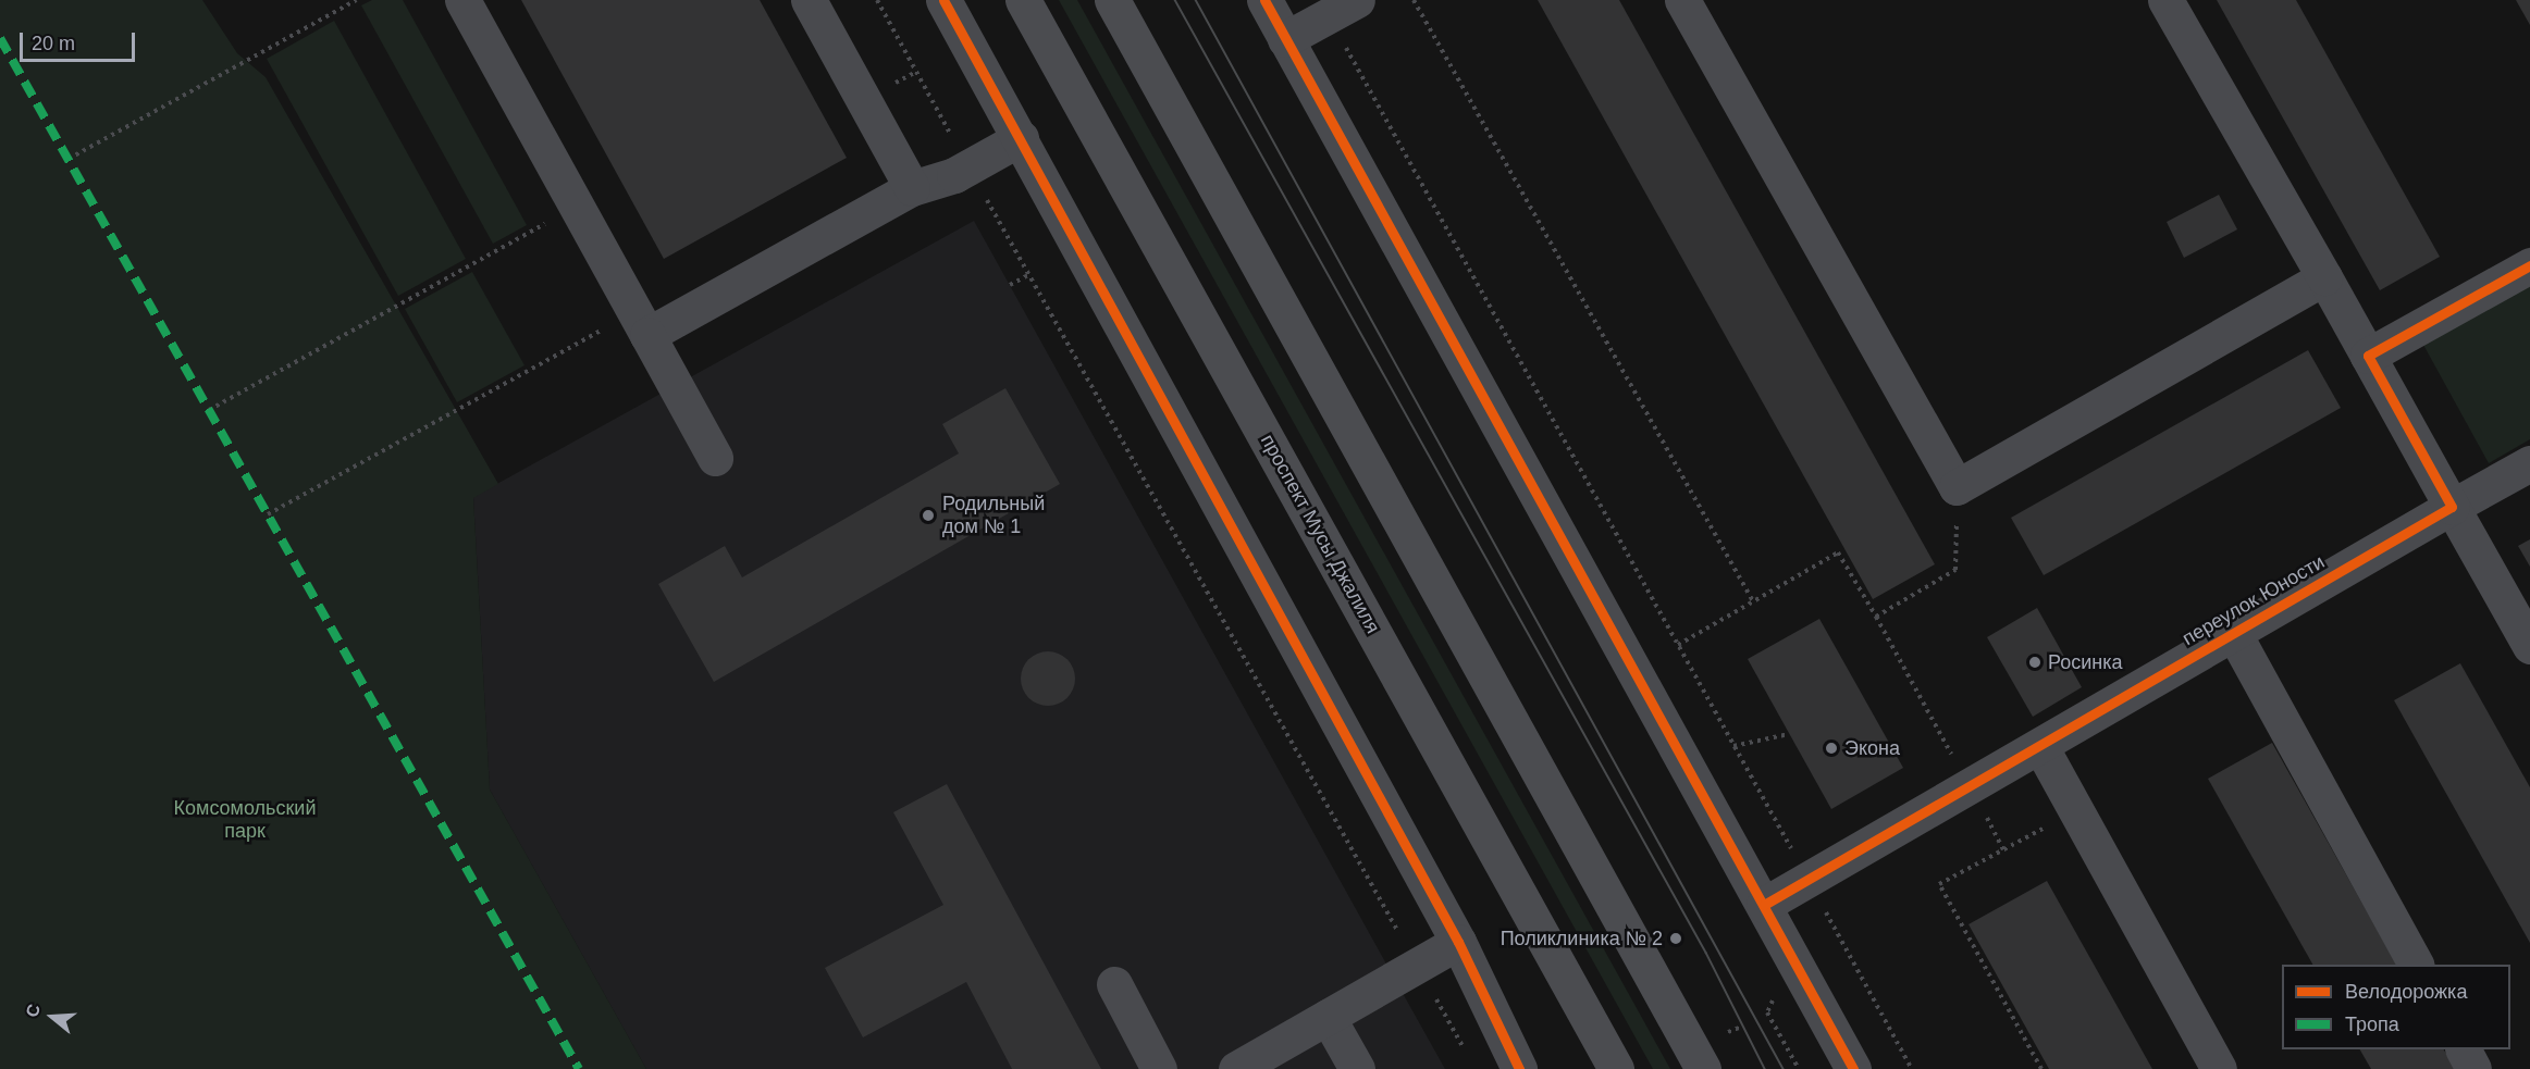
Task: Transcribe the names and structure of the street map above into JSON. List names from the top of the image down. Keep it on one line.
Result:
{"streets":{"main road":["проспект Мусы Джалиля"],"street":["переулок Юности"]},"parks":["Комсомольский парк"],"places":["Родильный дом № 1","Росинка","Экона","Поликлиника № 2"],"legend":["Велодорожка","Тропа"],"scale_bar":"20 m","north":"left"}
